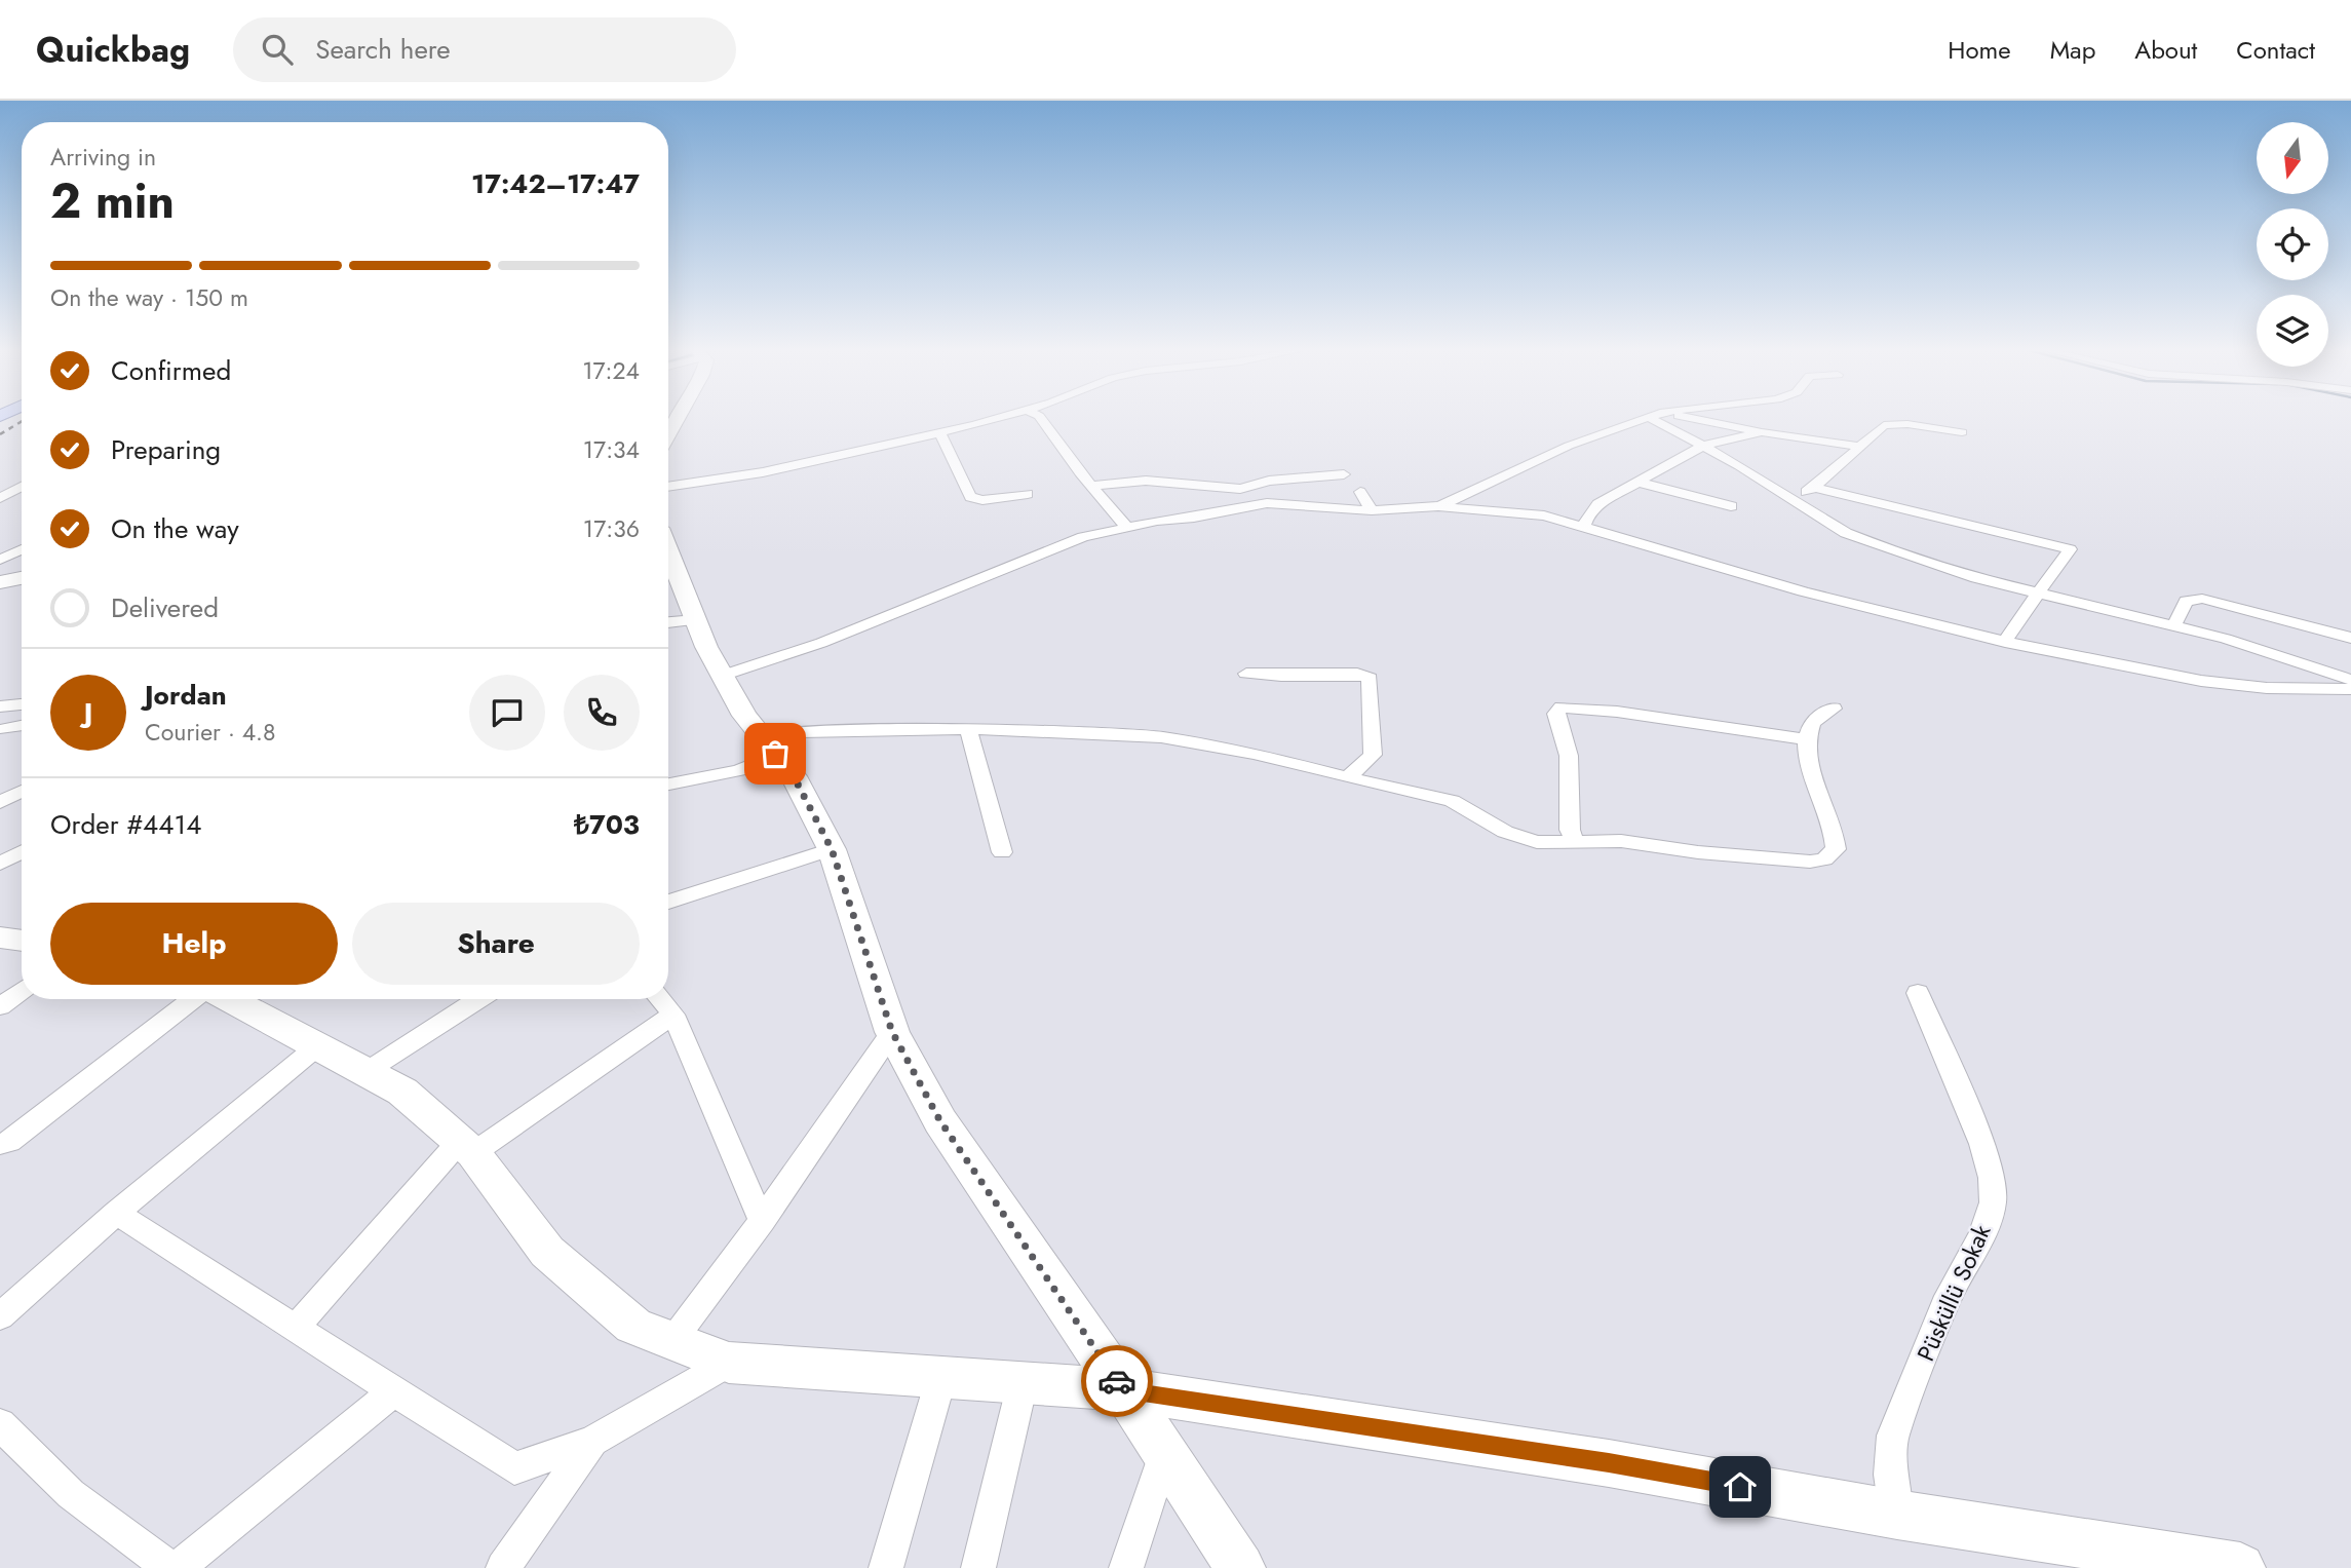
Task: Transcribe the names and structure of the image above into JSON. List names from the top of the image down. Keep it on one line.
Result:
{"streets":{"street":["Püsküllü Sokak"]},"north":"bottom","page":{"header":"Quickbag","search":"Search here","nav":["Home","Map","About","Contact"],"heading":["2 min","Arriving in","17:42–17:47"],"panel":["Jordan","Courier · 4.8","Order #4414","₺703"],"bar":"On the way · 150 m","list":[["Confirmed","17:24"],["Preparing","17:34"],["On the way","17:36"],"Delivered"],"round":"J","buttons":["Help","Share"]}}
